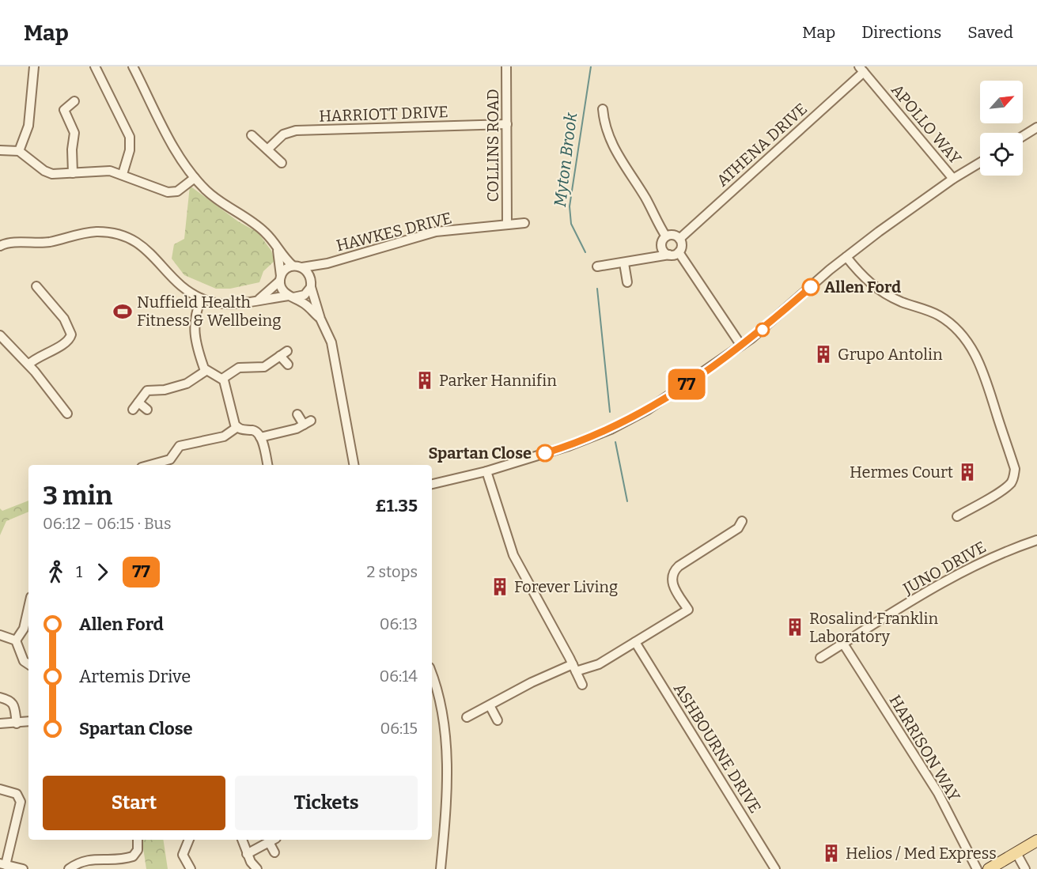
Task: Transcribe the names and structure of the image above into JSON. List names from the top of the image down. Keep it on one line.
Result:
{"streets":{"street":["HARRIOTT DRIVE","APOLLO WAY","ATHENA DRIVE","COLLINS ROAD","HAWKES DRIVE","JUNO DRIVE","ASHBOURNE DRIVE","HARRISON WAY"]},"crossings":[["HARRIOTT DRIVE","COLLINS ROAD"],["APOLLO WAY","ATHENA DRIVE"],["COLLINS ROAD","HAWKES DRIVE"],["JUNO DRIVE","HARRISON WAY"]],"water":["Myton Brook"],"places":{"other":["Allen Ford","Spartan Close"],"sports":["Nuffield Health Fitness & Wellbeing"],"building":["Grupo Antolin","Parker Hannifin","Hermes Court","Forever Living","Rosalind Franklin Laboratory","Helios / Med Express"]},"lines":["bus line 77"],"north":"top right","page":{"header":"Map","nav":["Map","Directions","Saved"],"on_map":"77","heading":["3 min","06:12 – 06:15 · Bus","£1.35"],"legs":["1","77","2 stops"],"list":[{"name":"Allen Ford","value":"06:13"},{"name":"Artemis Drive","value":"06:14"},{"name":"Spartan Close","value":"06:15"}],"buttons":["Start","Tickets"]}}
